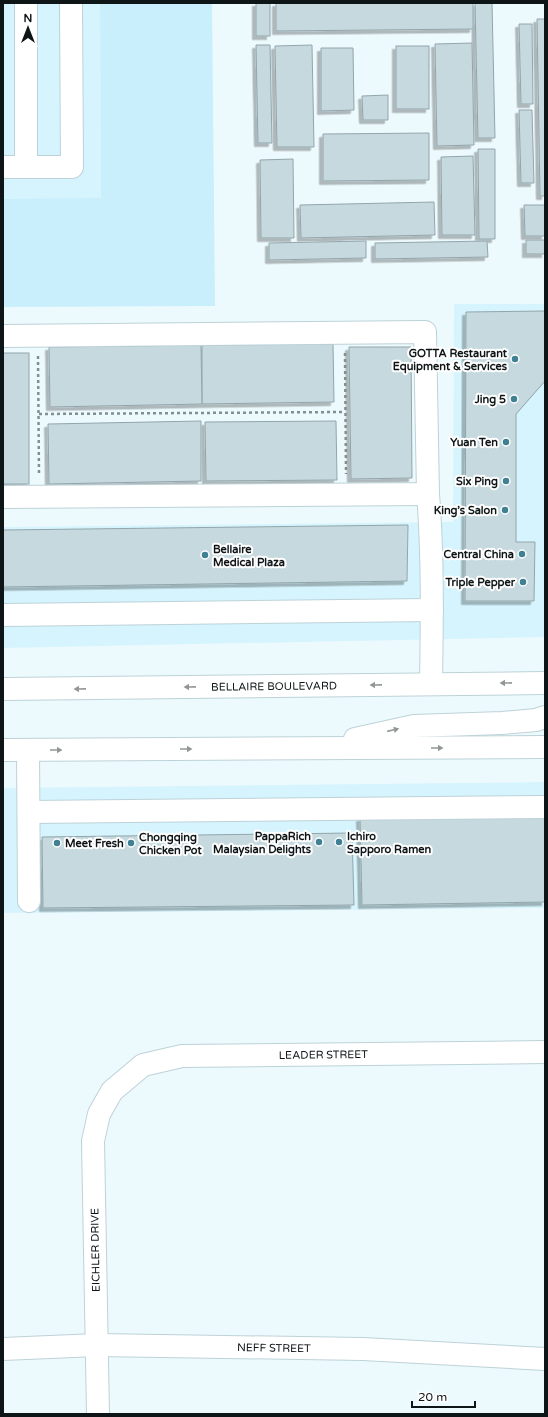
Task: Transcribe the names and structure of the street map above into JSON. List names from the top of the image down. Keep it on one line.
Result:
{"streets":{"main road":["BELLAIRE BOULEVARD","LEADER STREET","EICHLER DRIVE","NEFF STREET"]},"crossings":[["LEADER STREET","EICHLER DRIVE"],["EICHLER DRIVE","NEFF STREET"]],"places":["GOTTA Restaurant Equipment & Services","Jing 5","Yuan Ten","Six Ping","King’s Salon","Central China","Bellaire Medical Plaza","Triple Pepper","PappaRich Malaysian Delights","Ichiro Sapporo Ramen","Meet Fresh","Chongqing Chicken Pot"],"scale_bar":"20 m","north":"top"}
